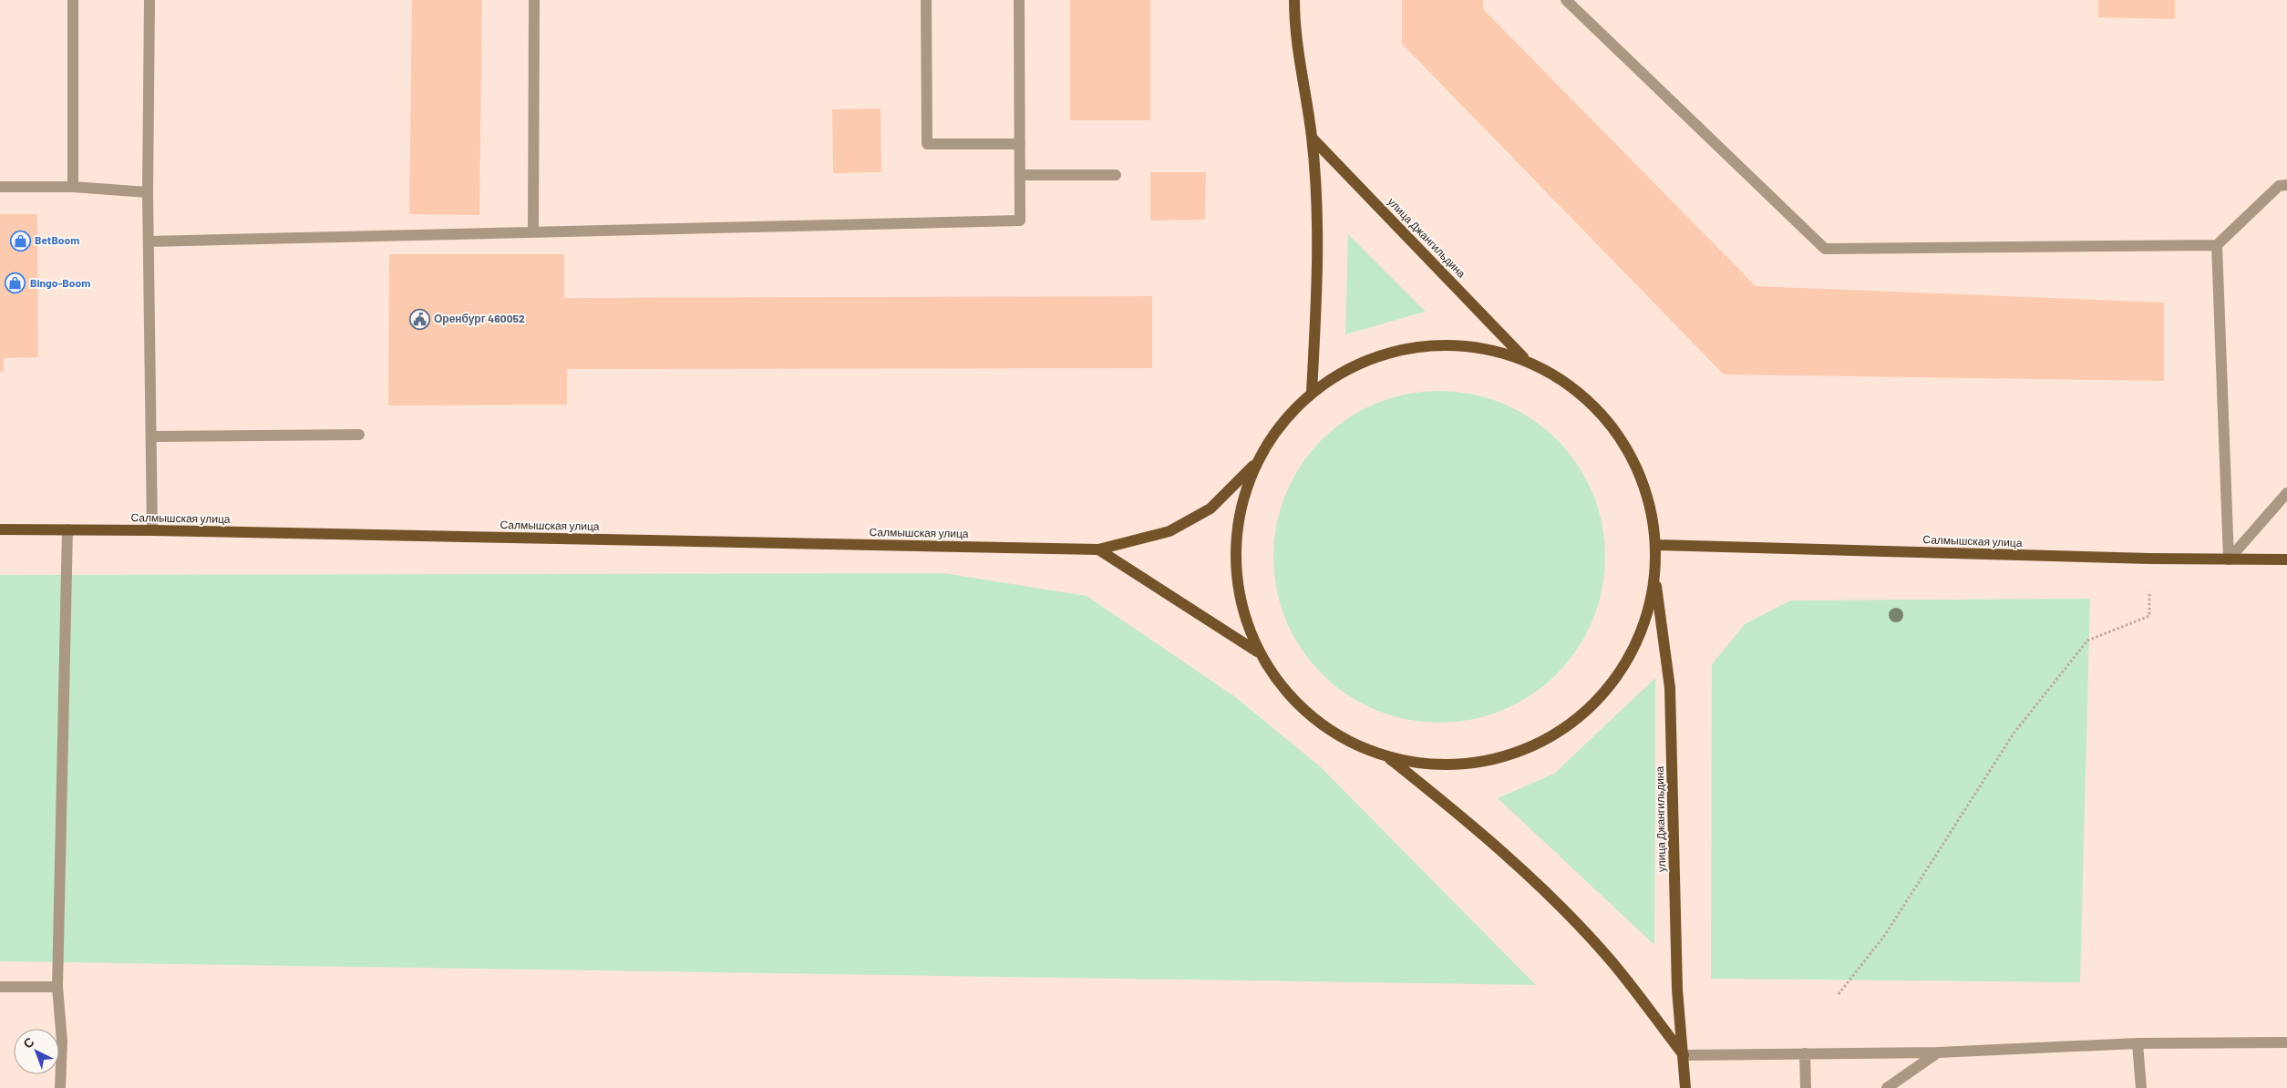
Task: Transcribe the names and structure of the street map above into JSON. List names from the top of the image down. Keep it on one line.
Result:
{"streets":{"main road":["улица Джангильдина","Салмышская улица"]},"places":{"shop":["BetBoom","Bingo-Boom"],"public building":["Оренбург 460052"]},"north":"top left"}
